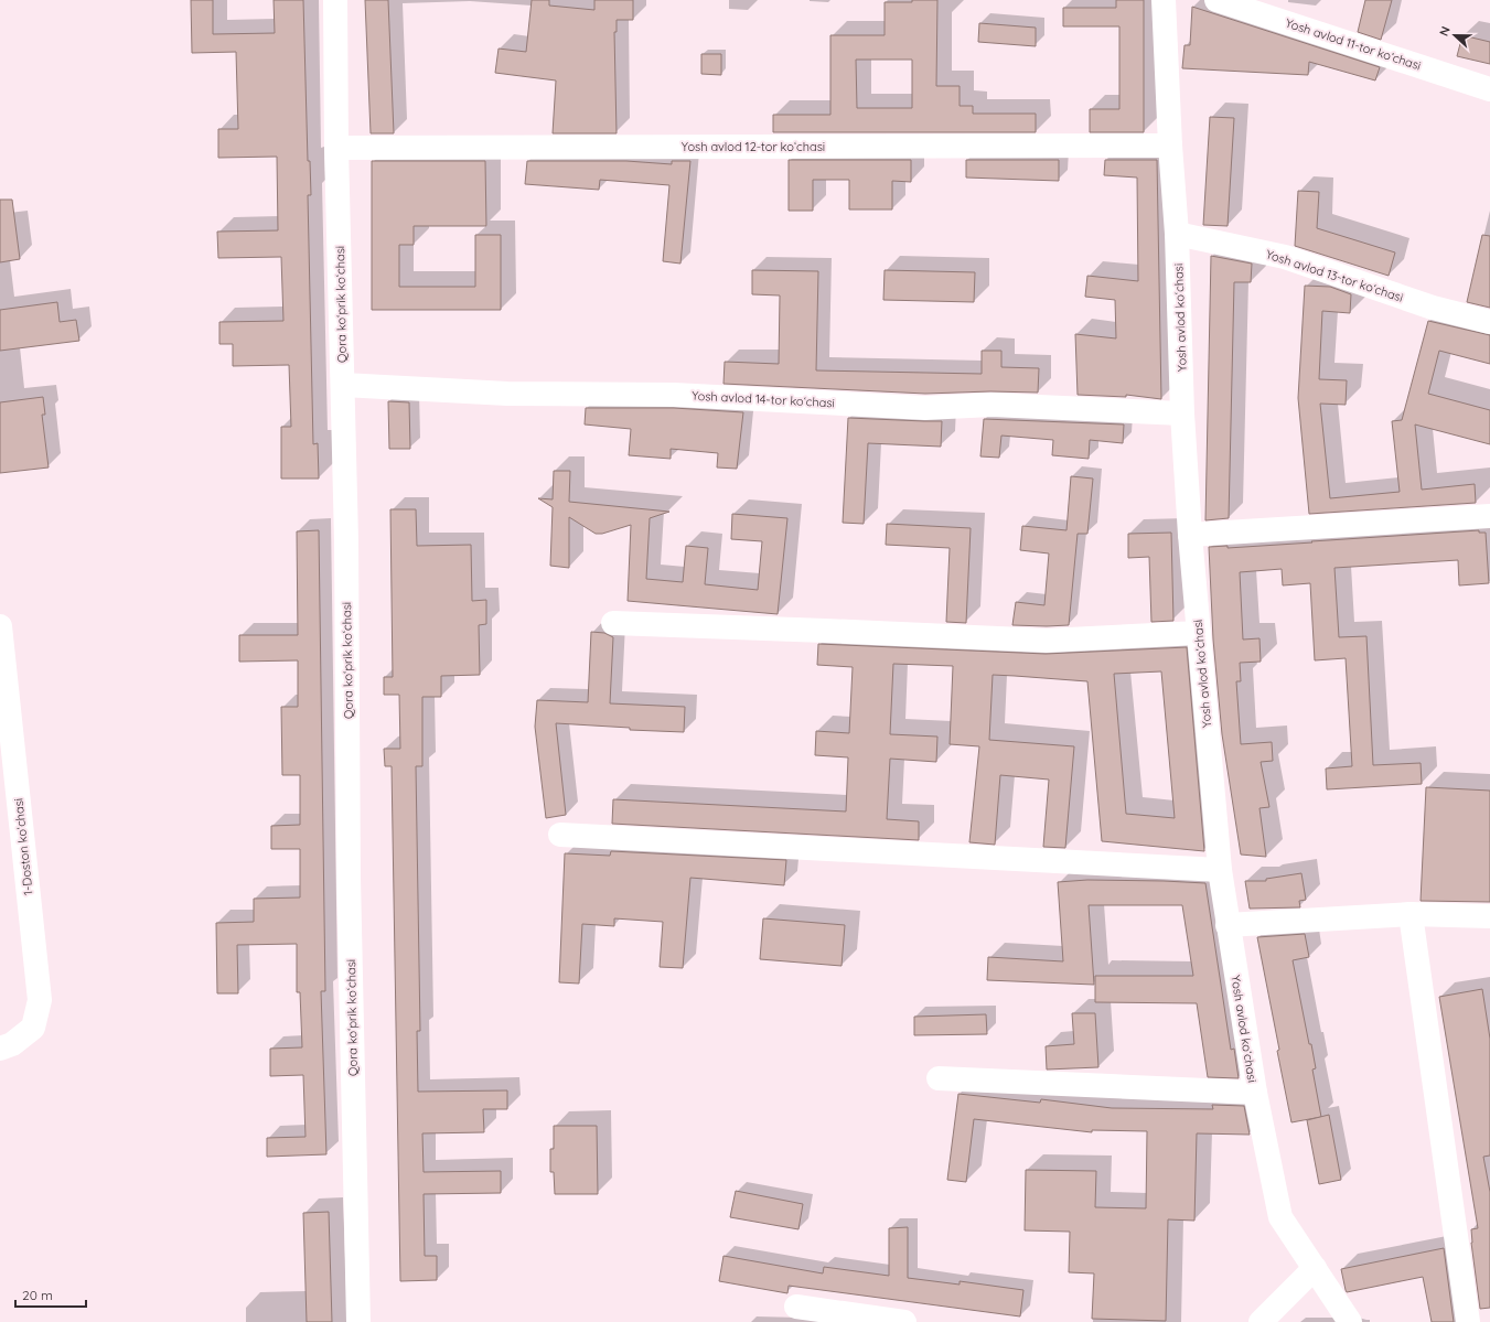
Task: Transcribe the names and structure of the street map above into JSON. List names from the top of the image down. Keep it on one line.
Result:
{"streets":{"street":["Yosh avlod 11-tor koʻchasi","Yosh avlod 12-tor koʻchasi","Yosh avlod 13-tor koʻchasi","Qora koʻprik koʻchasi","Yosh avlod koʻchasi","Yosh avlod 14-tor koʻchasi","1-Doston koʻchasi"]},"crossings":[["Yosh avlod 12-tor koʻchasi","Qora koʻprik koʻchasi"],["Yosh avlod 12-tor koʻchasi","Yosh avlod koʻchasi"],["Yosh avlod 13-tor koʻchasi","Yosh avlod koʻchasi"],["Qora koʻprik koʻchasi","Yosh avlod 14-tor koʻchasi"],["Yosh avlod koʻchasi","Yosh avlod 14-tor koʻchasi"]],"scale_bar":"20 m","north":"left"}
